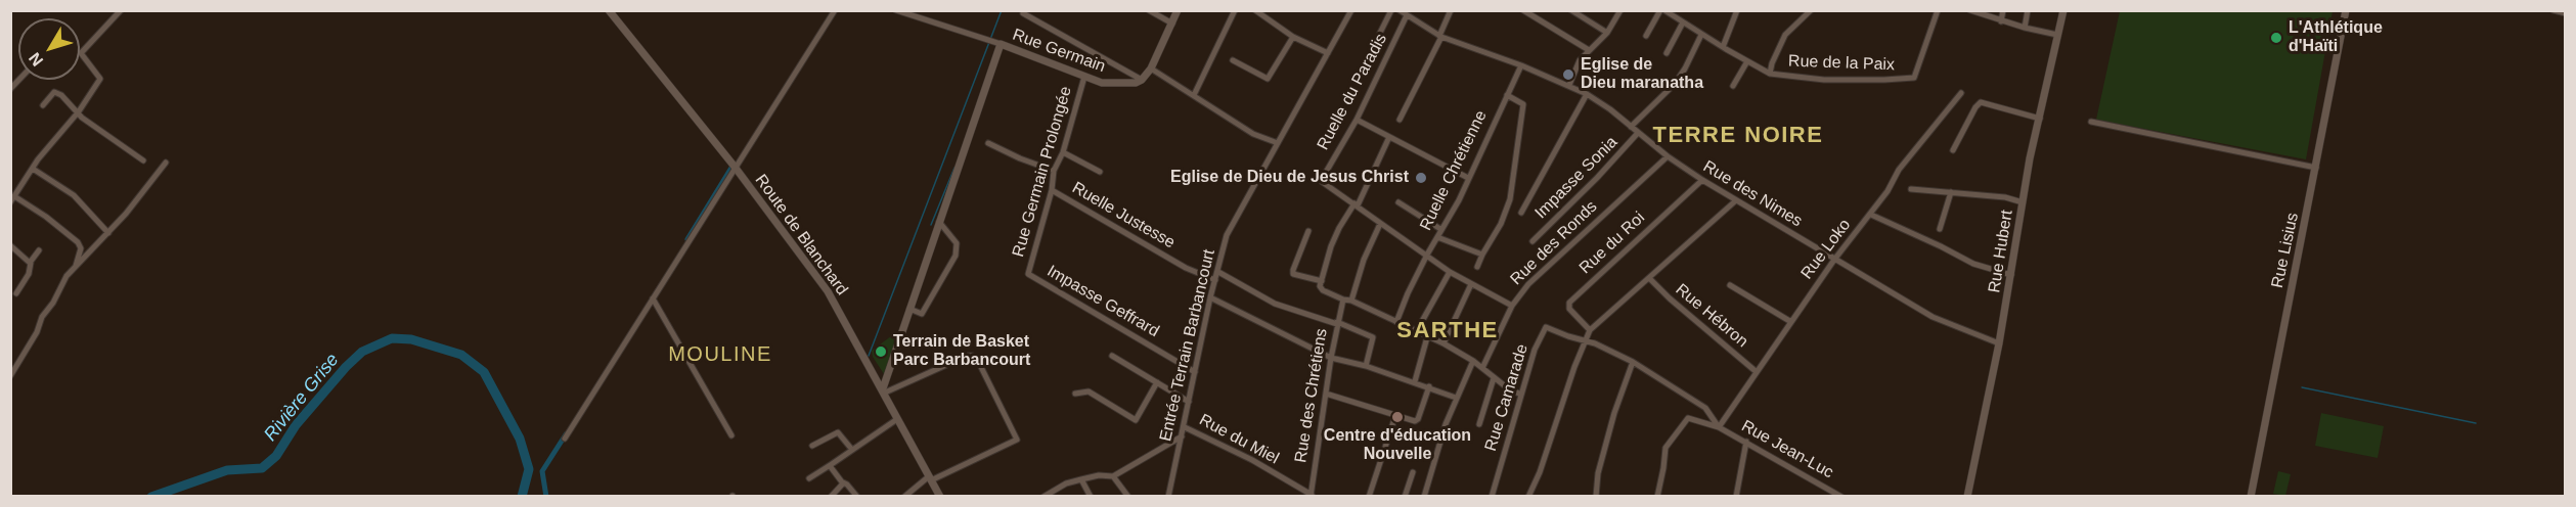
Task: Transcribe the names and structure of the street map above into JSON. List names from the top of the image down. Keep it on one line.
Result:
{"streets":{"street":["Rue Germain","Rue de la Paix","Ruelle du Paradis","Ruelle Chrétienne","Rue Germain Prolongée","Impasse Sonia","Rue des Nimes","Ruelle Justesse","Route de Blanchard","Rue des Ronds","Rue du Roi","Rue Loko","Rue Lisius","Rue Hubert","Impasse Geffrard","Rue Hébron","Entrée Terrain Barbancourt","Rue des Chrétiens","Rue Camarade","Rue du Miel","Rue Jean-Luc"]},"crossings":[["Rue Germain","Rue Germain Prolongée"],["Ruelle du Paradis","Rue des Nimes"],["Ruelle Chrétienne","Rue des Nimes"],["Rue Germain Prolongée","Ruelle Justesse"],["Rue Germain Prolongée","Impasse Geffrard"],["Impasse Sonia","Rue des Nimes"],["Rue des Nimes","Rue des Ronds"],["Rue des Nimes","Rue du Roi"],["Rue des Nimes","Rue Loko"],["Rue des Nimes","Rue Hubert"],["Ruelle Justesse","Entrée Terrain Barbancourt"],["Rue Loko","Rue Hébron"],["Rue Loko","Rue Camarade"],["Rue Loko","Rue Jean-Luc"],["Impasse Geffrard","Entrée Terrain Barbancourt"],["Entrée Terrain Barbancourt","Rue du Miel"],["Rue des Chrétiens","Rue du Miel"],["Rue Camarade","Rue Jean-Luc"]],"districts":["TERRE NOIRE","SARTHE","MOULINE"],"water":["Rivière Grise"],"places":["L'Athlétique d'Haïti","Eglise de Dieu maranatha","Eglise de Dieu de Jesus Christ","Terrain de Basket Parc Barbancourt","Centre d'éducation Nouvelle"],"north":"bottom left"}
